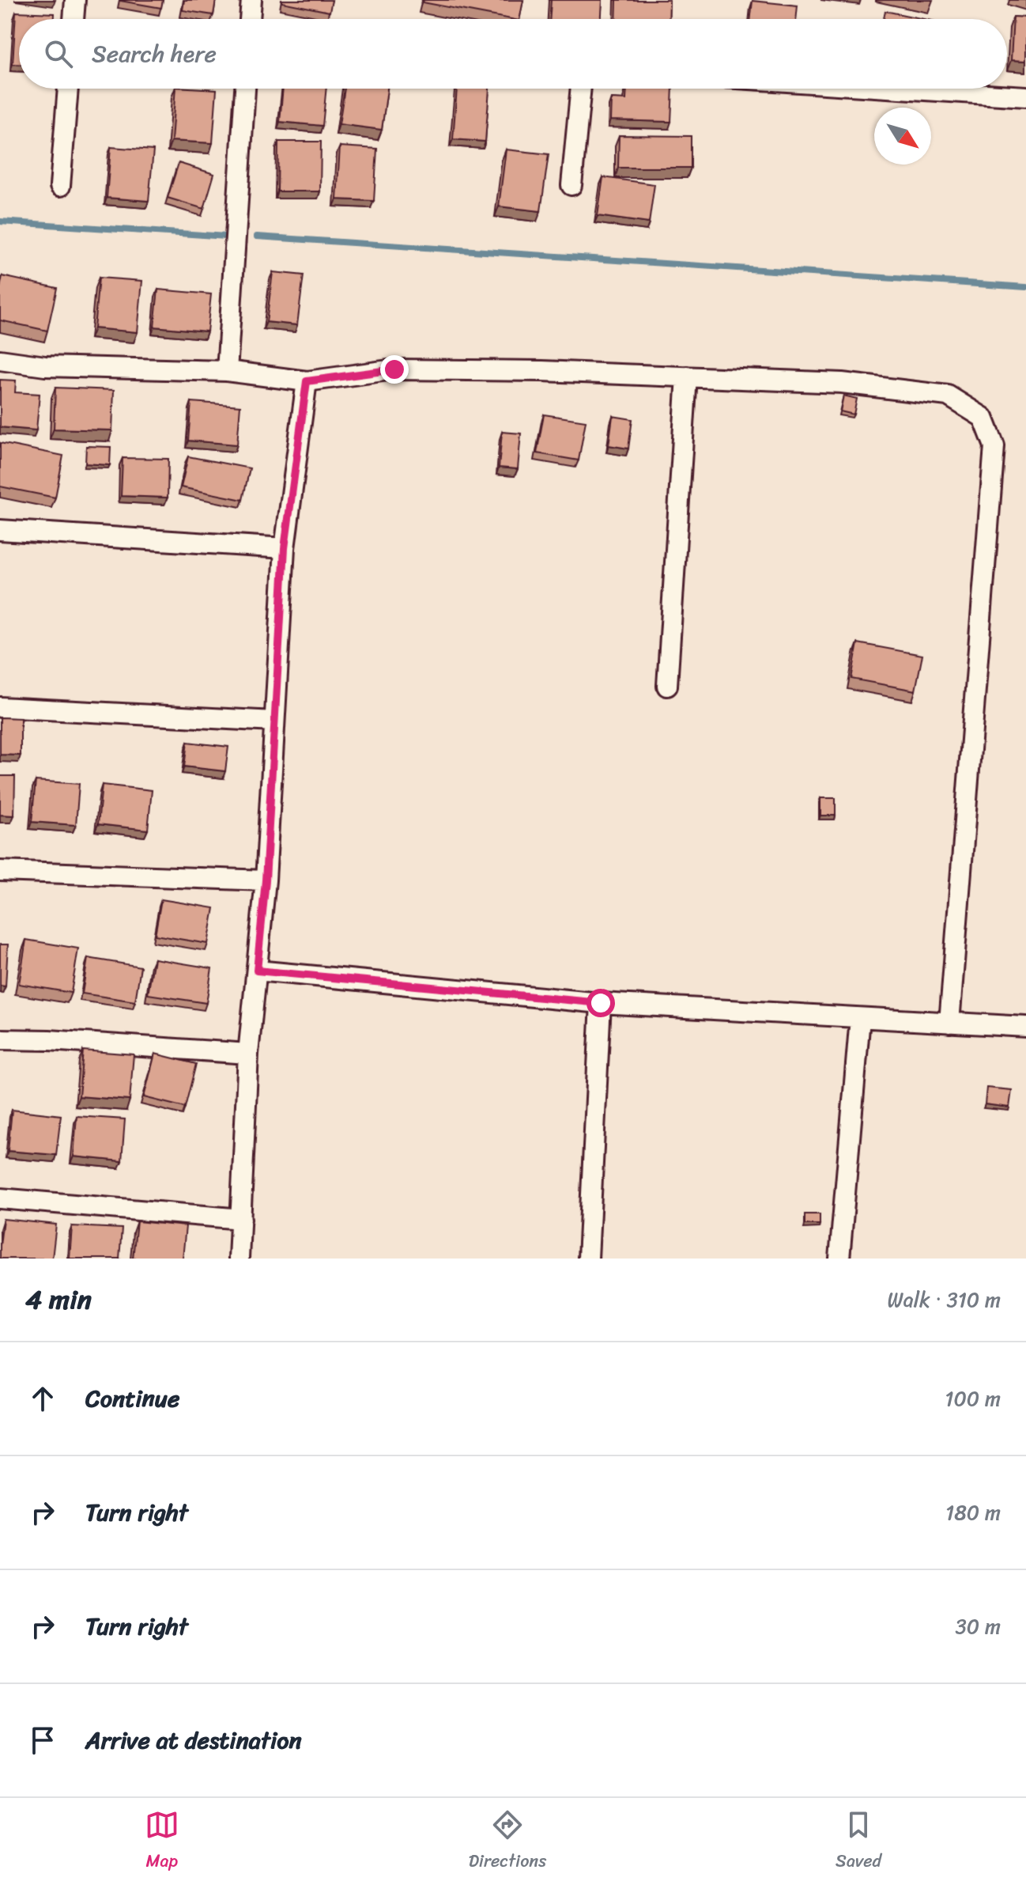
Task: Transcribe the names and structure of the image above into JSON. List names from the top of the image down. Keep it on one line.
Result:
{"north":"bottom right","page":{"search":"Search here","heading":["4 min","Walk · 310 m"],"list":[["Continue","100 m"],["Turn right","180 m"],["Turn right","30 m"],"Arrive at destination"],"nav":["Map","Directions","Saved"]}}
